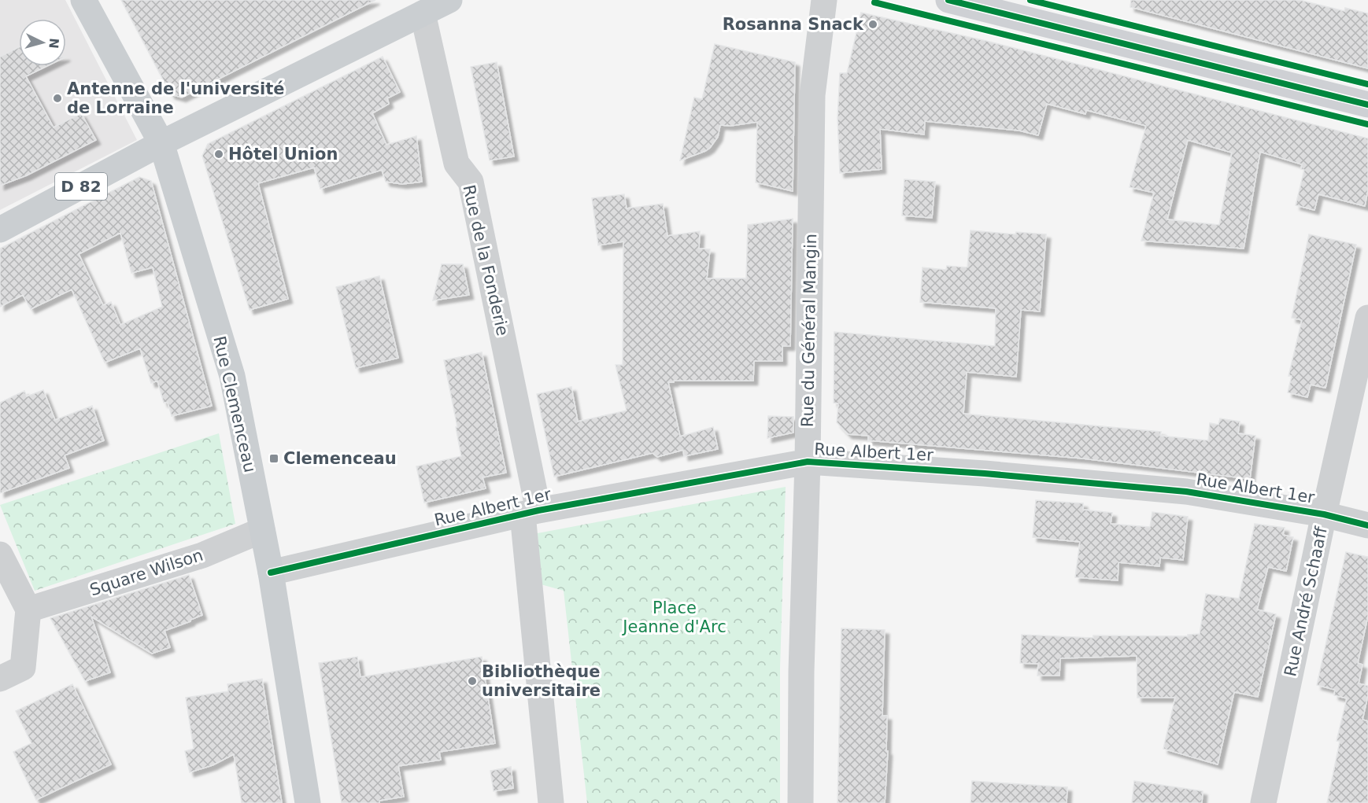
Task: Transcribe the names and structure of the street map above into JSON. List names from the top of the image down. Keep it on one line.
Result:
{"streets":{"main road":["D 82","Rue Clemenceau"],"street":["Rue de la Fonderie","Rue du Général Mangin","Rue Albert 1er","Square Wilson","Rue André Schaaff"]},"crossings":[["D 82","Rue de la Fonderie"],["D 82","Rue Clemenceau"],["Rue de la Fonderie","Rue Albert 1er"],["Rue du Général Mangin","Rue Albert 1er"],["Rue Clemenceau","Rue Albert 1er"],["Rue Clemenceau","Square Wilson"],["Rue Albert 1er","Rue André Schaaff"]],"parks":["Place Jeanne d'Arc"],"places":{"other":["Rosanna Snack","Antenne de l'université de Lorraine","Hôtel Union","Bibliothèque universitaire"],"transit":["Clemenceau"]},"north":"right"}
